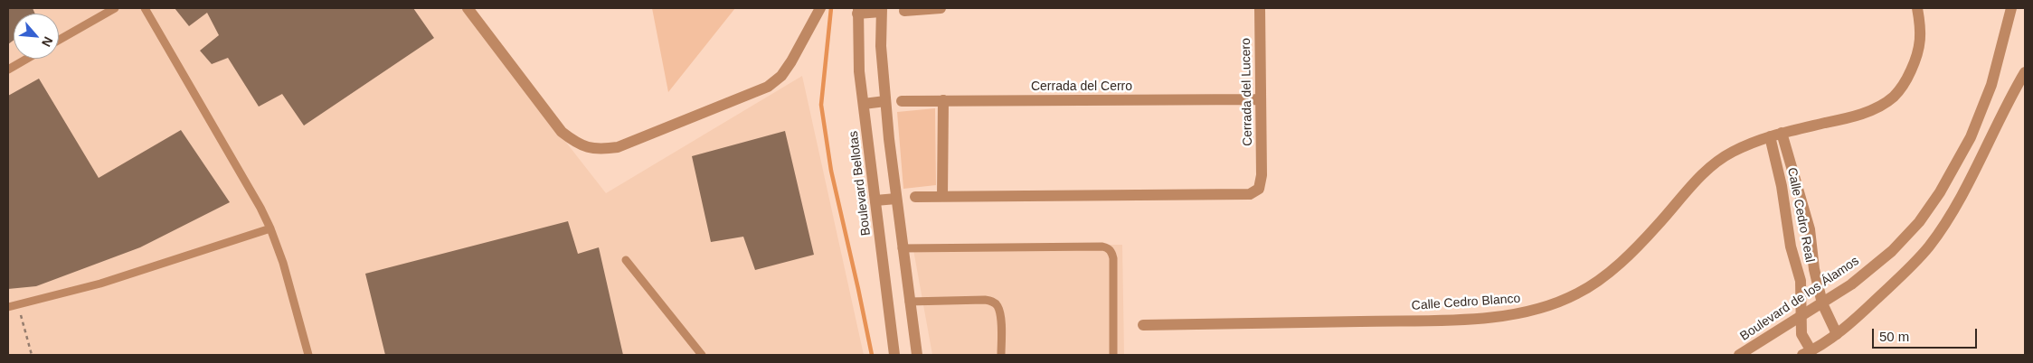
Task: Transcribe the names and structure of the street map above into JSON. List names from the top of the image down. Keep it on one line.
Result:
{"streets":{"street":["Cerrada del Cerro","Cerrada del Lucero","Boulevard Bellotas","Calle Cedro Real","Boulevard de los Álamos","Calle Cedro Blanco"]},"crossings":[["Cerrada del Cerro","Cerrada del Lucero"],["Calle Cedro Real","Boulevard de los Álamos"],["Calle Cedro Real","Calle Cedro Blanco"]],"scale_bar":"50 m","north":"bottom right"}
